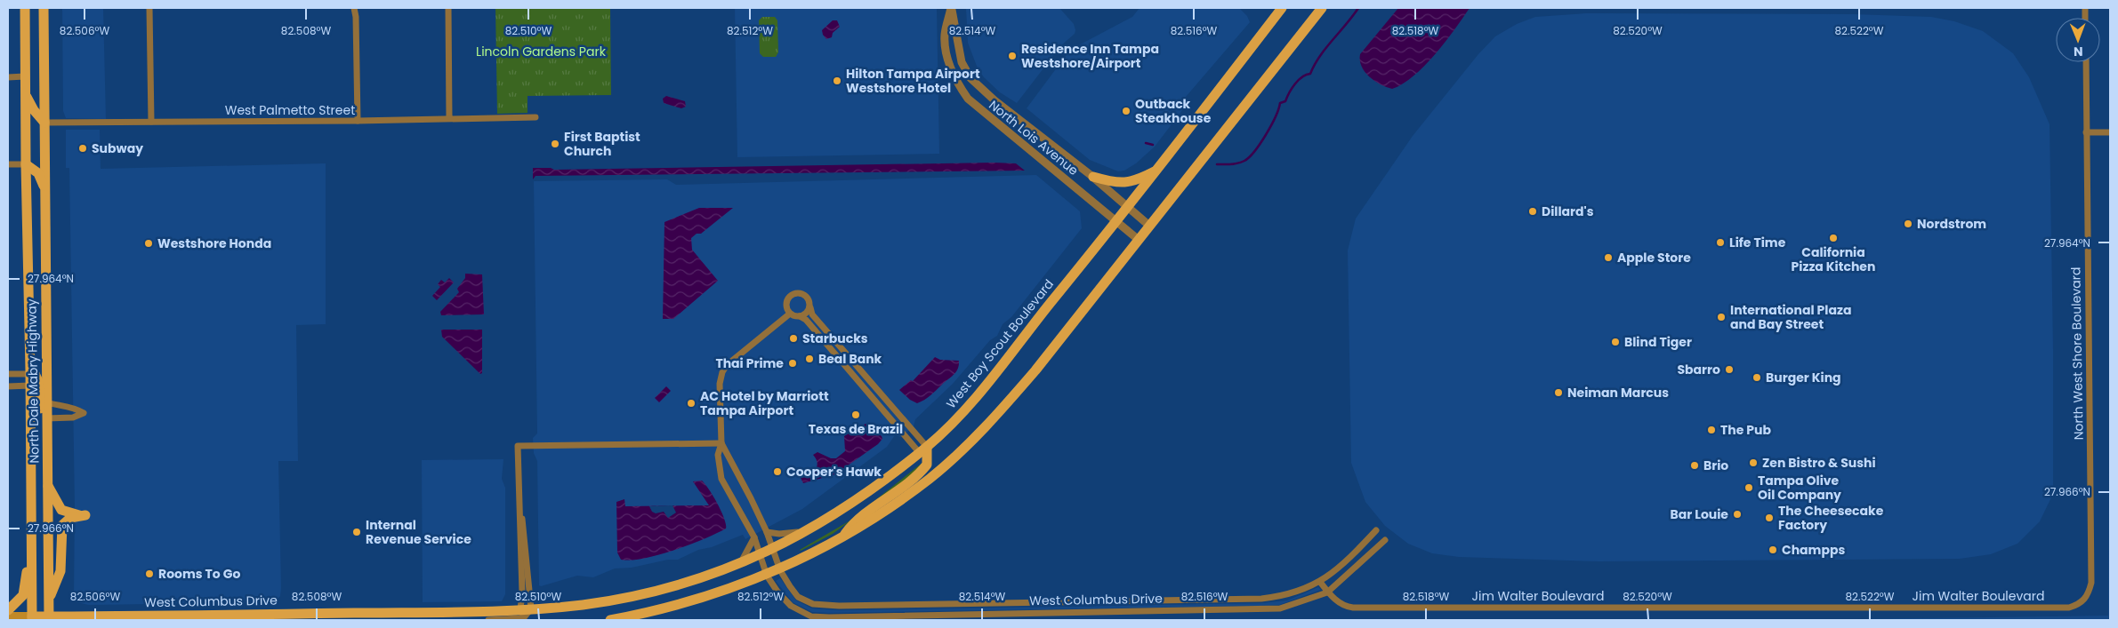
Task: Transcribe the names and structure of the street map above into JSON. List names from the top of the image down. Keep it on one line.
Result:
{"streets":{"main road":["West Boy Scout Boulevard","North Dale Mabry Highway","West Columbus Drive"],"street":["West Palmetto Street","North Lois Avenue","North West Shore Boulevard","Jim Walter Boulevard"]},"crossings":[["West Palmetto Street","North Dale Mabry Highway"],["North Lois Avenue","West Boy Scout Boulevard"],["West Boy Scout Boulevard","West Columbus Drive"],["North West Shore Boulevard","Jim Walter Boulevard"],["North Dale Mabry Highway","West Columbus Drive"],["Jim Walter Boulevard","West Columbus Drive"]],"parks":["Lincoln Gardens Park"],"places":["Residence Inn Tampa Westshore/Airport","Hilton Tampa Airport Westshore Hotel","Outback Steakhouse","First Baptist Church","Subway","Dillard's","Nordstrom","California Pizza Kitchen","Life Time","Westshore Honda","Apple Store","International Plaza and Bay Street","Starbucks","Blind Tiger","Beal Bank","Thai Prime","Sbarro","Burger King","Neiman Marcus","AC Hotel by Marriott Tampa Airport","Texas de Brazil","The Pub","Zen Bistro & Sushi","Brio","Cooper's Hawk","Tampa Olive Oil Company","Bar Louie","The Cheesecake Factory","Internal Revenue Service","Champps","Rooms To Go"],"north":"bottom","coordinates":["82.506°W","82.508°W","82.510°W","82.512°W","82.514°W","82.516°W","82.518°W","82.520°W","82.522°W","27.964°N","27.966°N"]}
